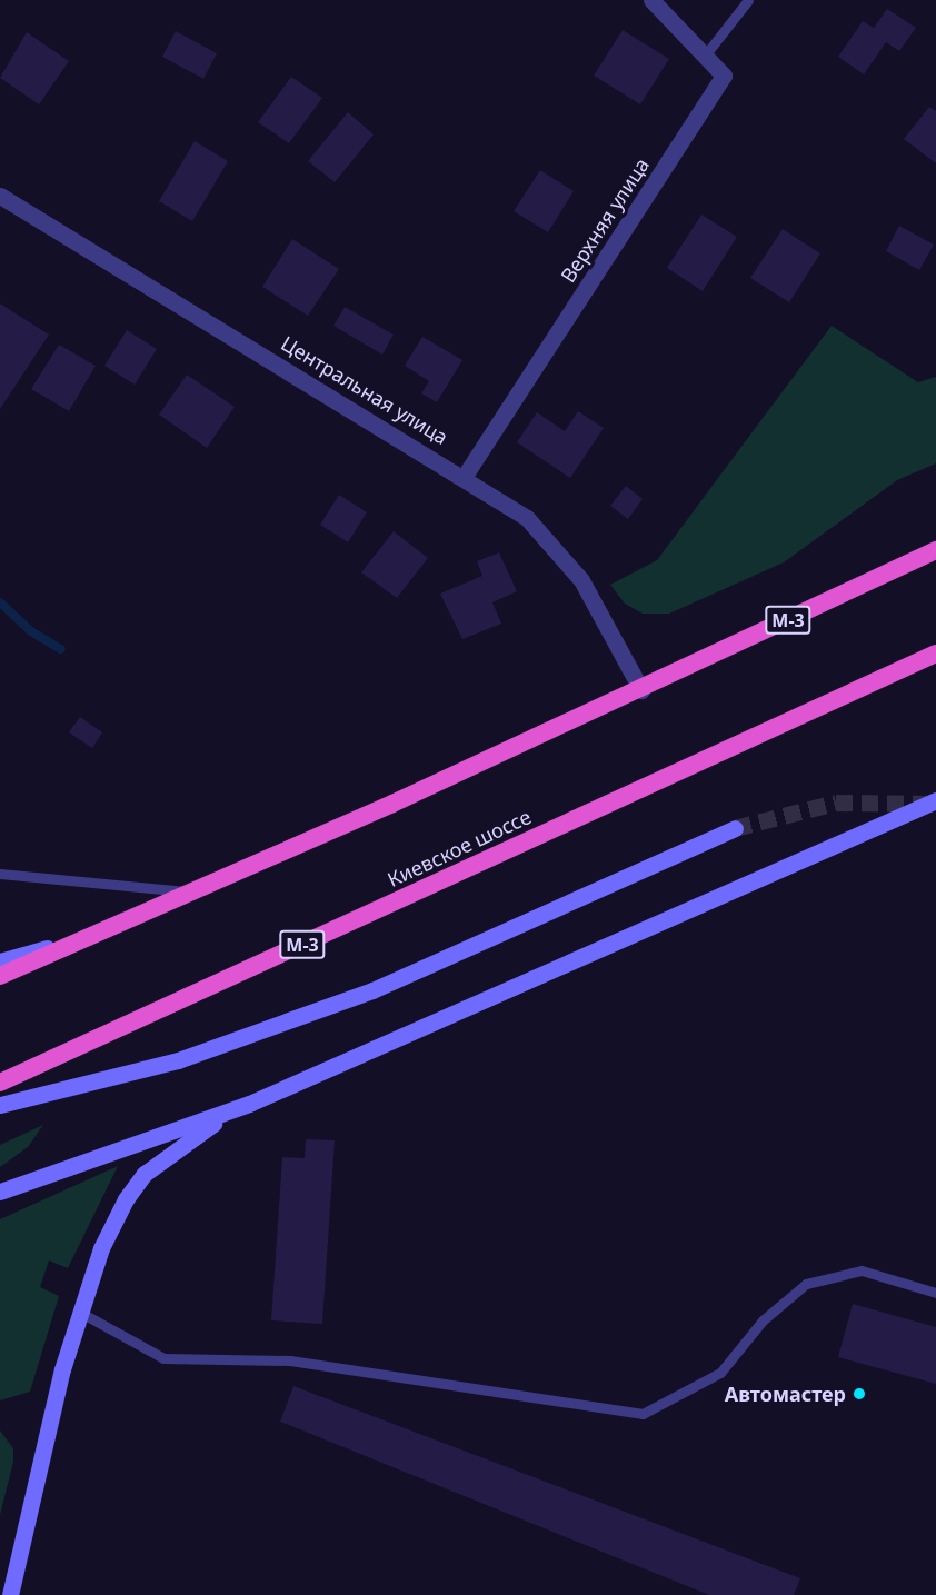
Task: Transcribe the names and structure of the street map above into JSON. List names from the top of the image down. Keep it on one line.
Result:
{"streets":{"highway":["М-3","Киевское шоссе"],"street":["Верхняя улица","Центральная улица"]},"crossings":[["Верхняя улица","Центральная улица"],["Центральная улица","М-3"]],"places":["Автомастер"]}
